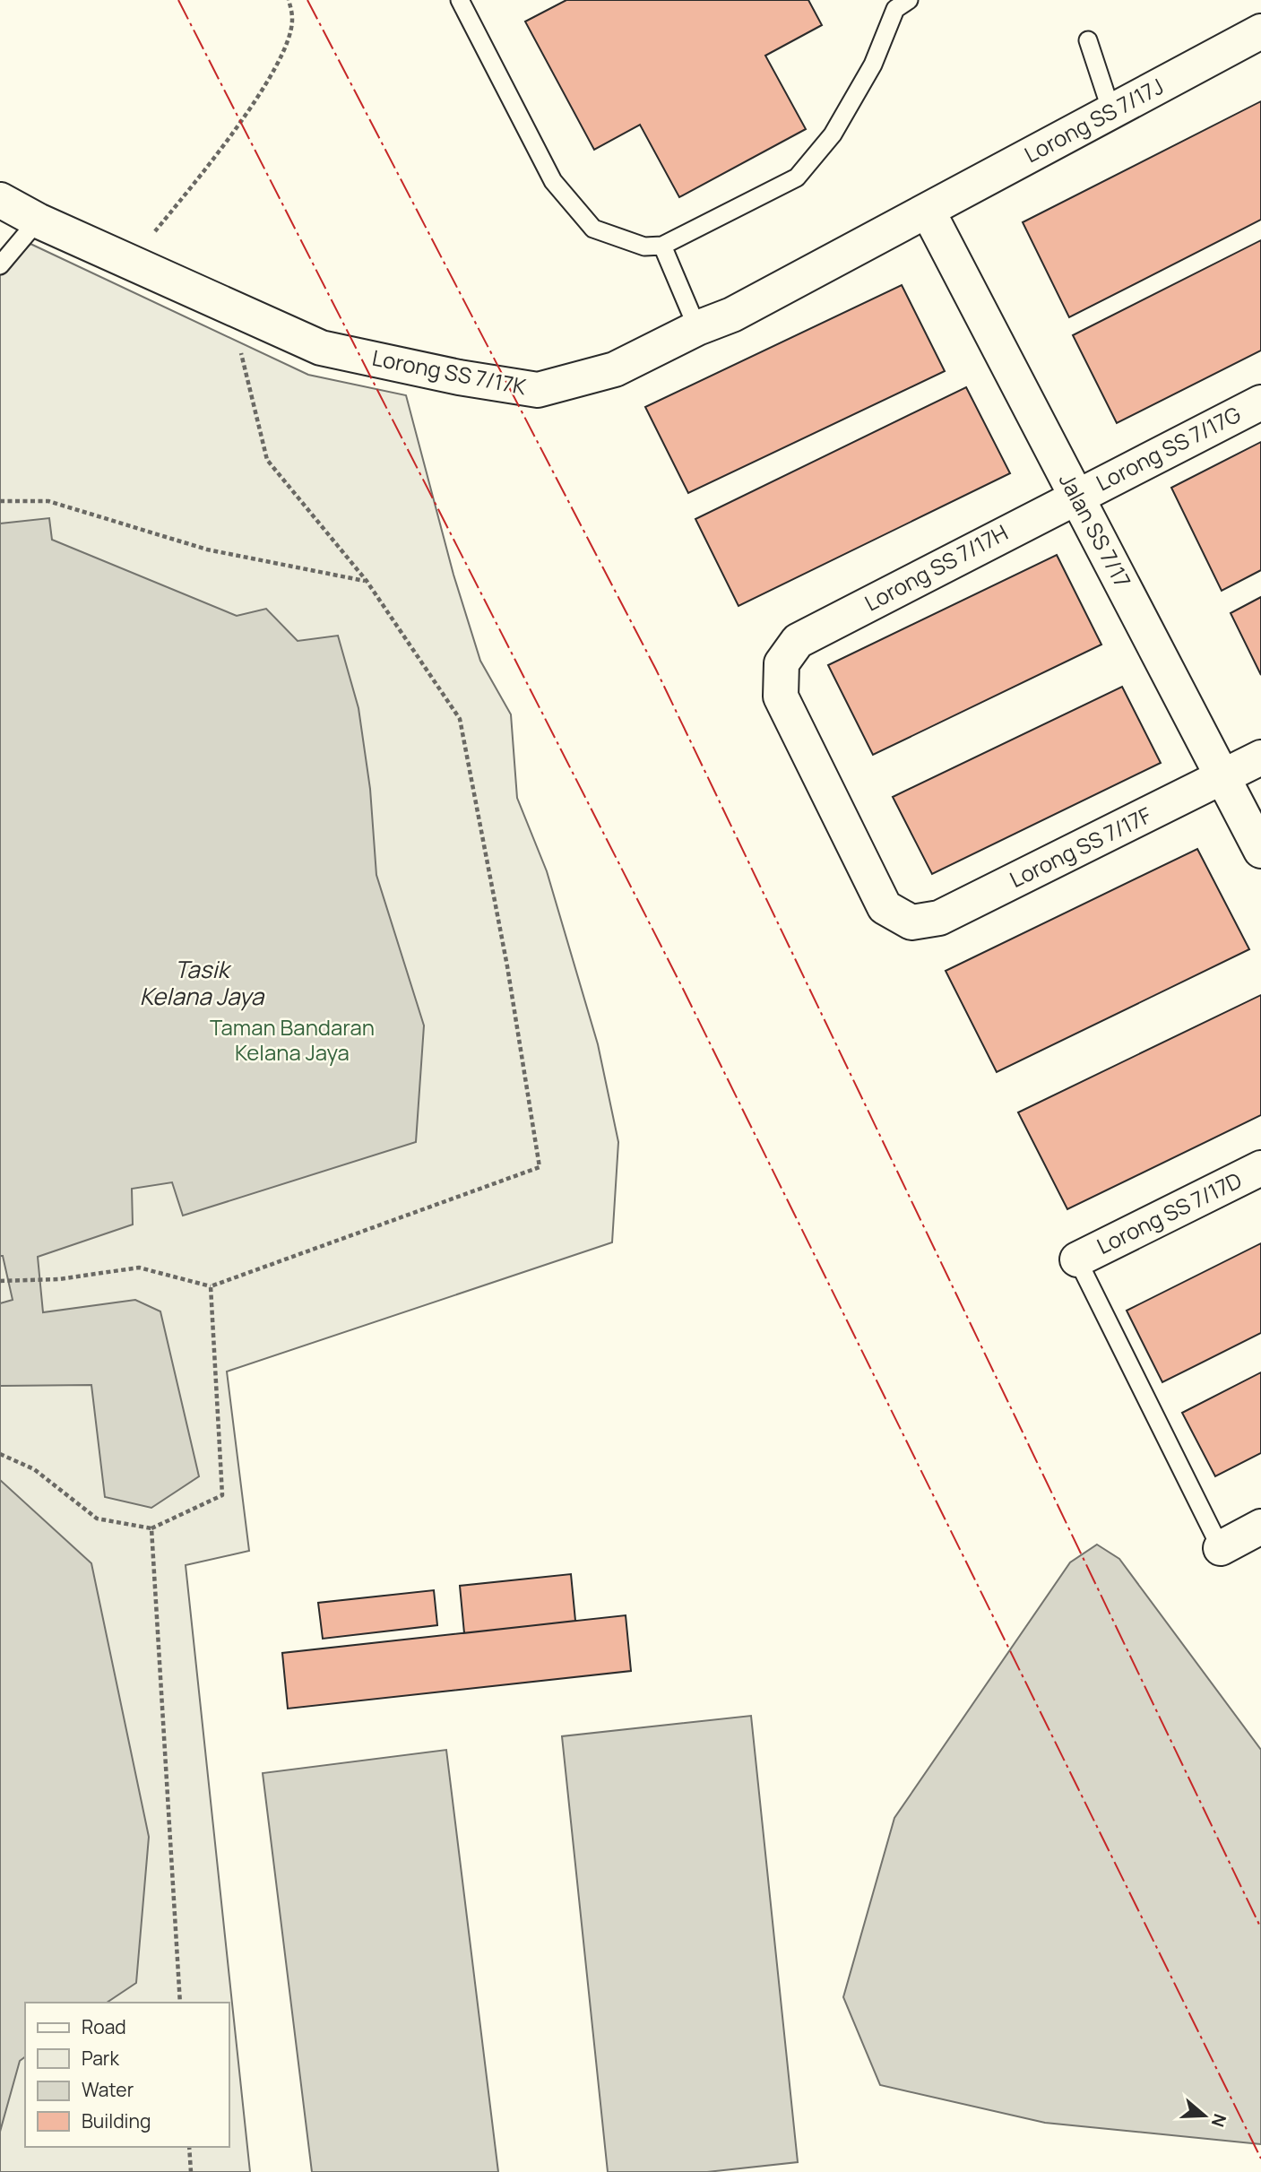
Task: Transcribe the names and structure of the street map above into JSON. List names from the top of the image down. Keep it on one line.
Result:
{"streets":{"street":["Lorong SS 7/17J","Lorong SS 7/17K","Lorong SS 7/17G","Jalan SS 7/17","Lorong SS 7/17H","Lorong SS 7/17F","Lorong SS 7/17D"]},"crossings":[["Lorong SS 7/17J","Lorong SS 7/17K"],["Lorong SS 7/17J","Jalan SS 7/17"],["Lorong SS 7/17K","Jalan SS 7/17"],["Lorong SS 7/17G","Jalan SS 7/17"],["Lorong SS 7/17G","Lorong SS 7/17H"],["Jalan SS 7/17","Lorong SS 7/17H"],["Jalan SS 7/17","Lorong SS 7/17F"],["Lorong SS 7/17H","Lorong SS 7/17F"]],"water":["Tasik Kelana Jaya"],"parks":["Taman Bandaran Kelana Jaya"],"legend":["Road","Park","Water","Building"],"north":"right"}
